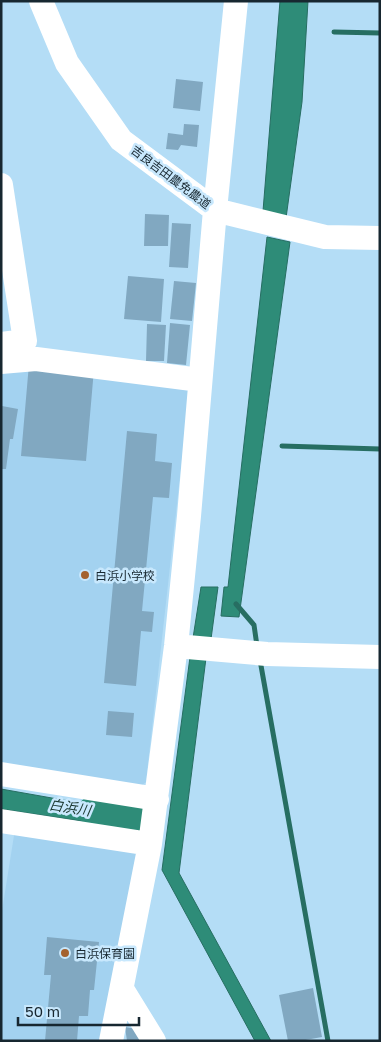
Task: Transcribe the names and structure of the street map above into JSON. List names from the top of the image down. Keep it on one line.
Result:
{"streets":{"street":["吉良吉田農免農道"]},"water":["白浜川"],"places":["白浜小学校","白浜保育園"],"scale_bar":"50 m"}
